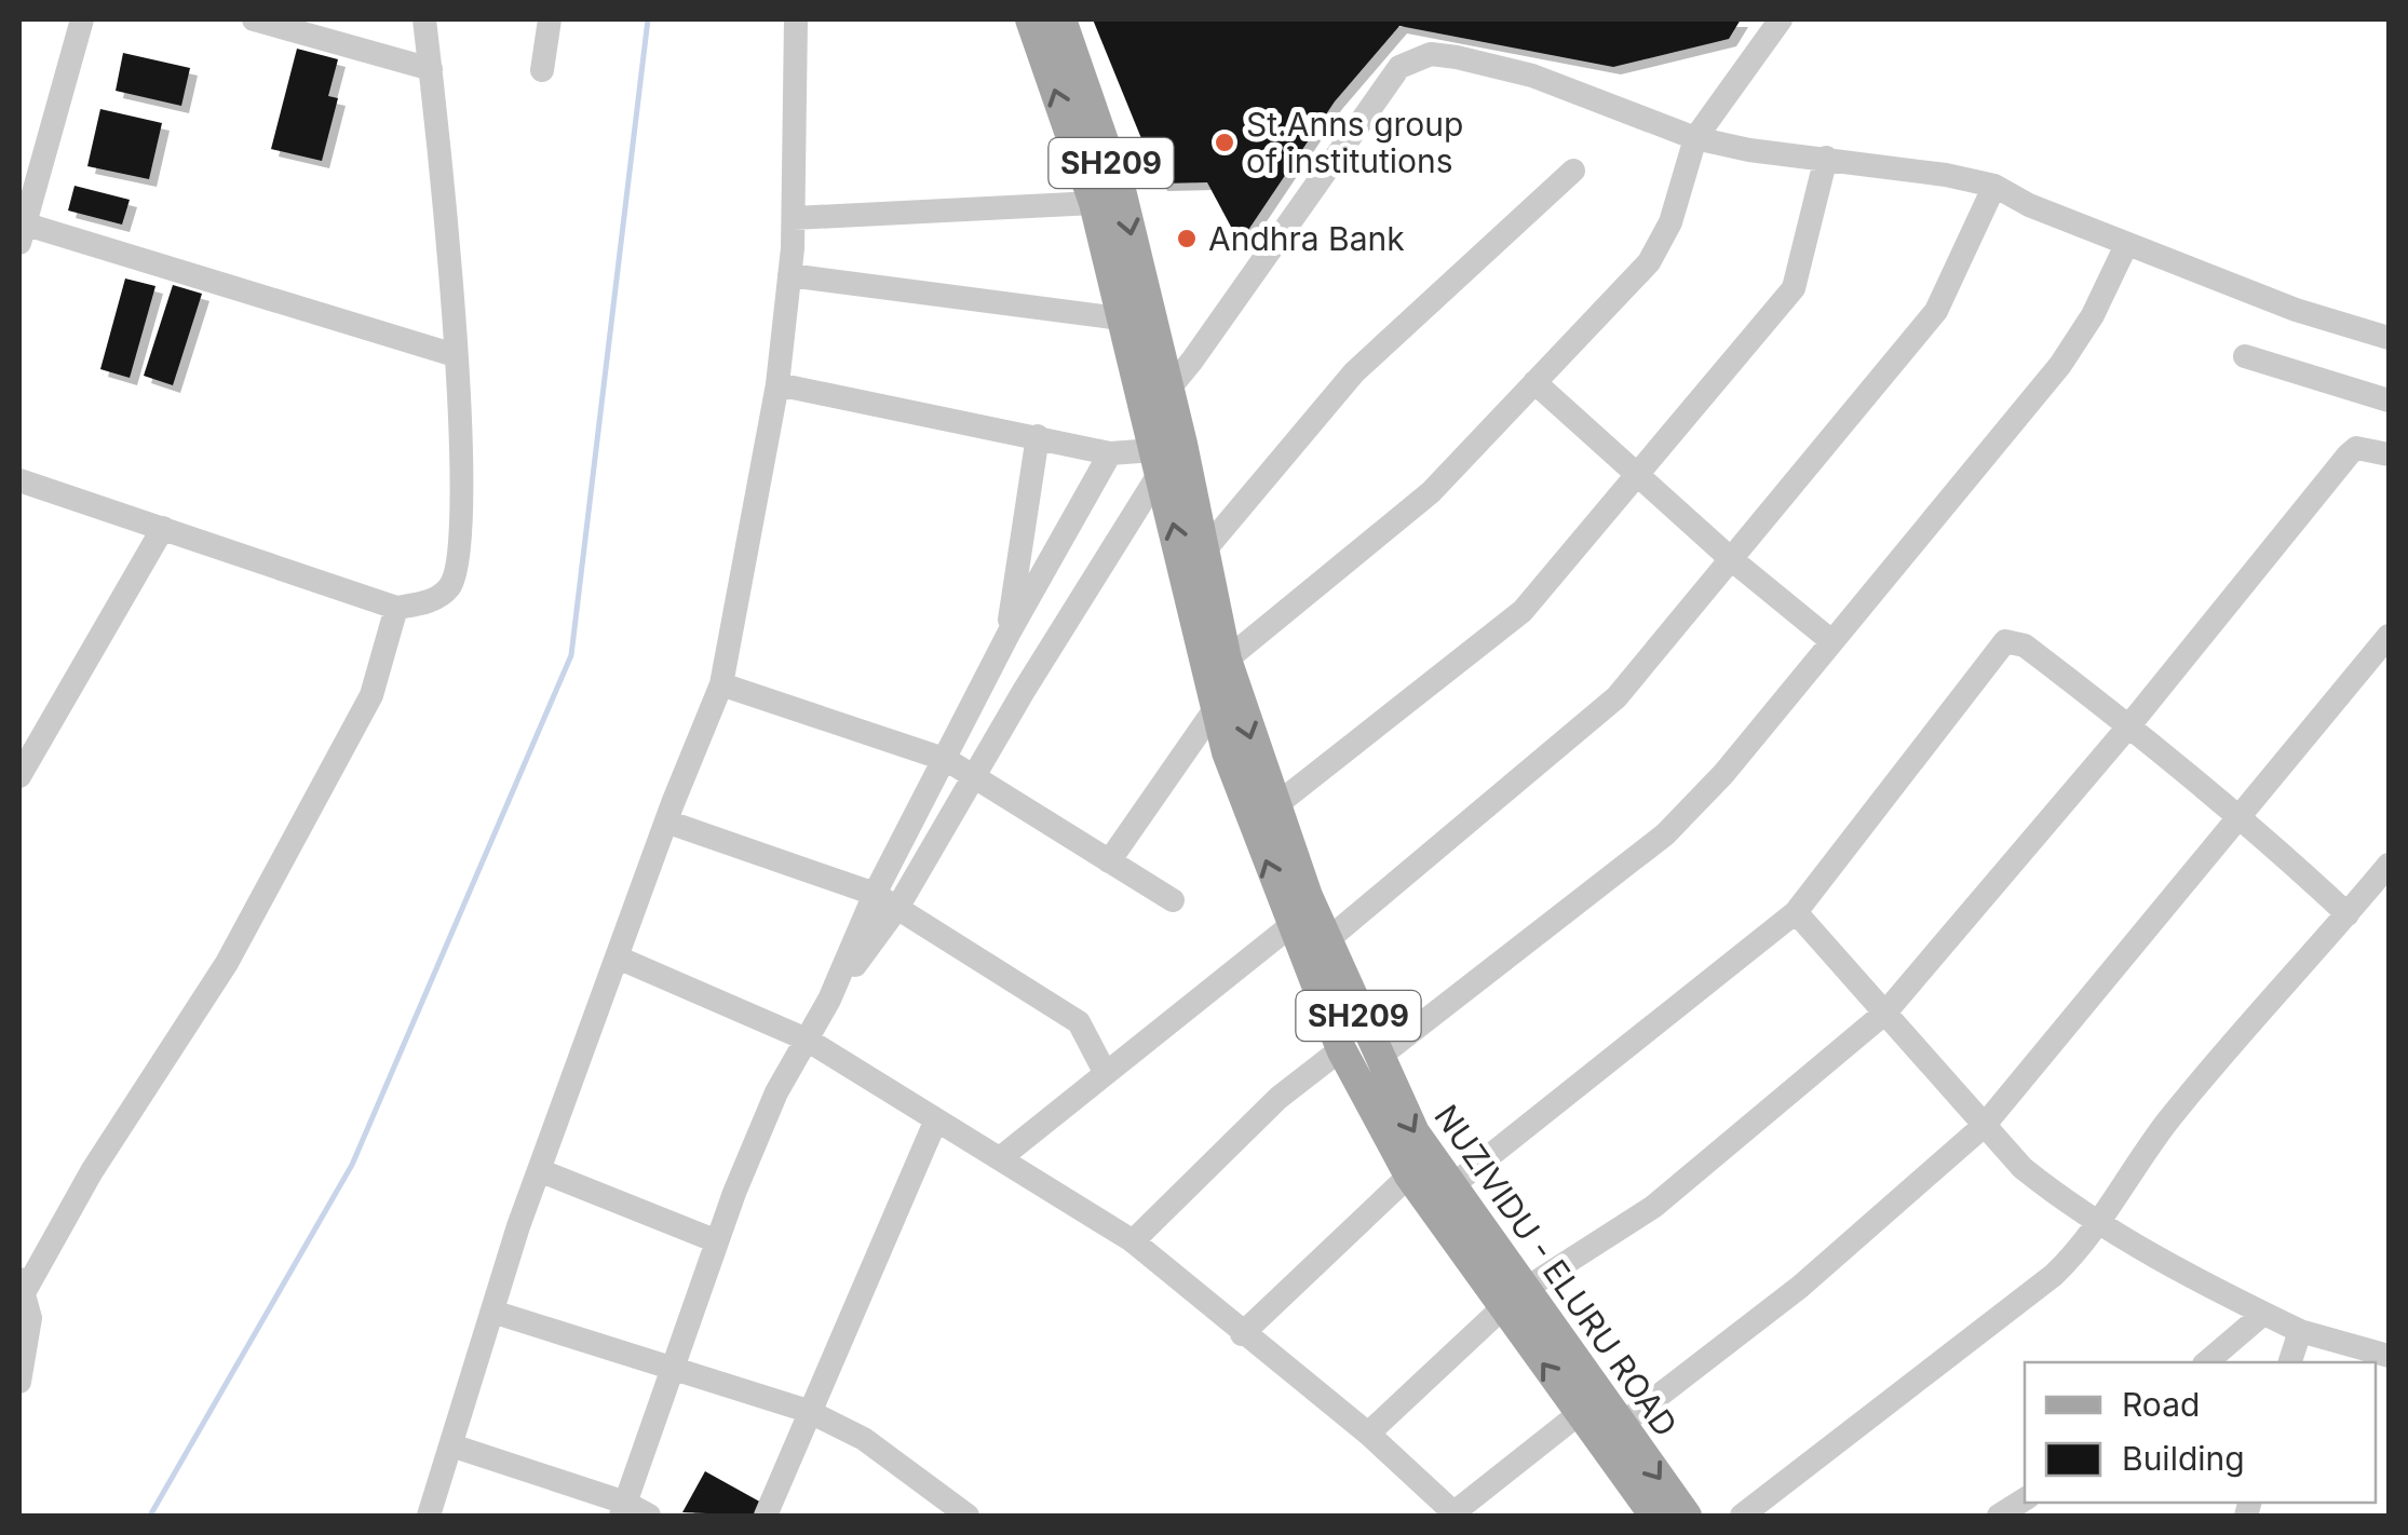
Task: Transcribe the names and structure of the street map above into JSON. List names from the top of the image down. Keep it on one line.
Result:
{"streets":{"main road":["SH209","NUZIVIDU - ELURU ROAD"]},"places":["St.Anns group of institutions","Andhra Bank"],"legend":["Road","Building"]}
